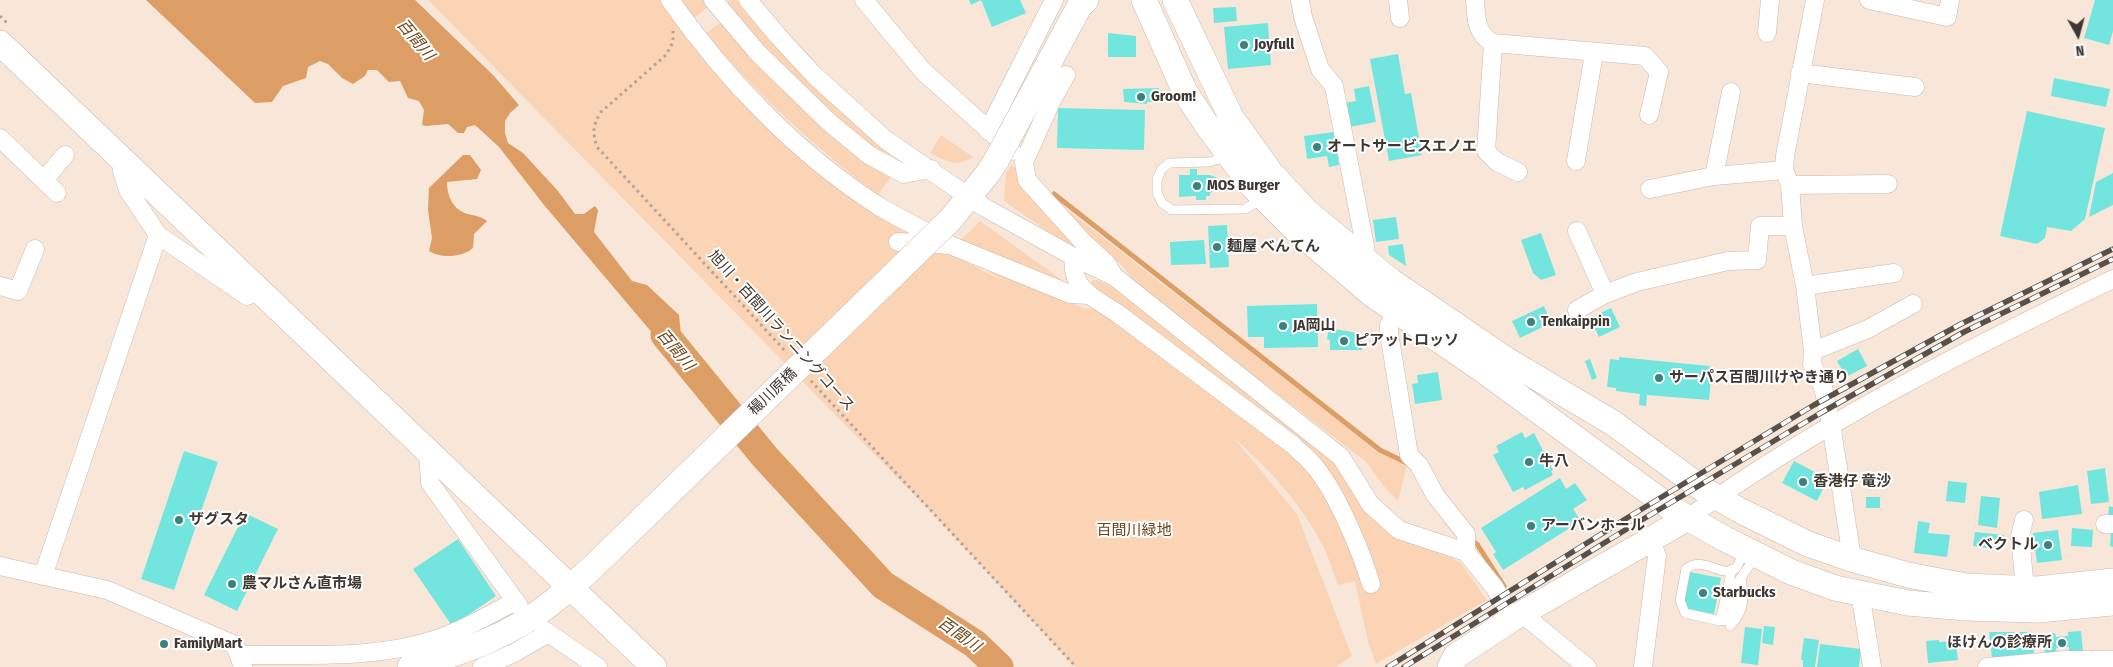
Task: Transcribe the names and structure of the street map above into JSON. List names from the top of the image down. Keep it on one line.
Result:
{"streets":{"street":["穝川原橋"],"path":["旭川・百間川ランニングコース"]},"water":["百間川"],"parks":["百間川緑地"],"places":["Joyfull","Groom!","オートサービスエノエ","MOS Burger","麺屋 べんてん","Tenkaippin","JA岡山","ピアットロッソ","サーパス百間川けやき通り","牛八","香港仔 竜沙","ザグスタ","アーバンホール","ベクトル","農マルさん直市場","Starbucks","ほけんの診療所","FamilyMart"],"north":"bottom"}
